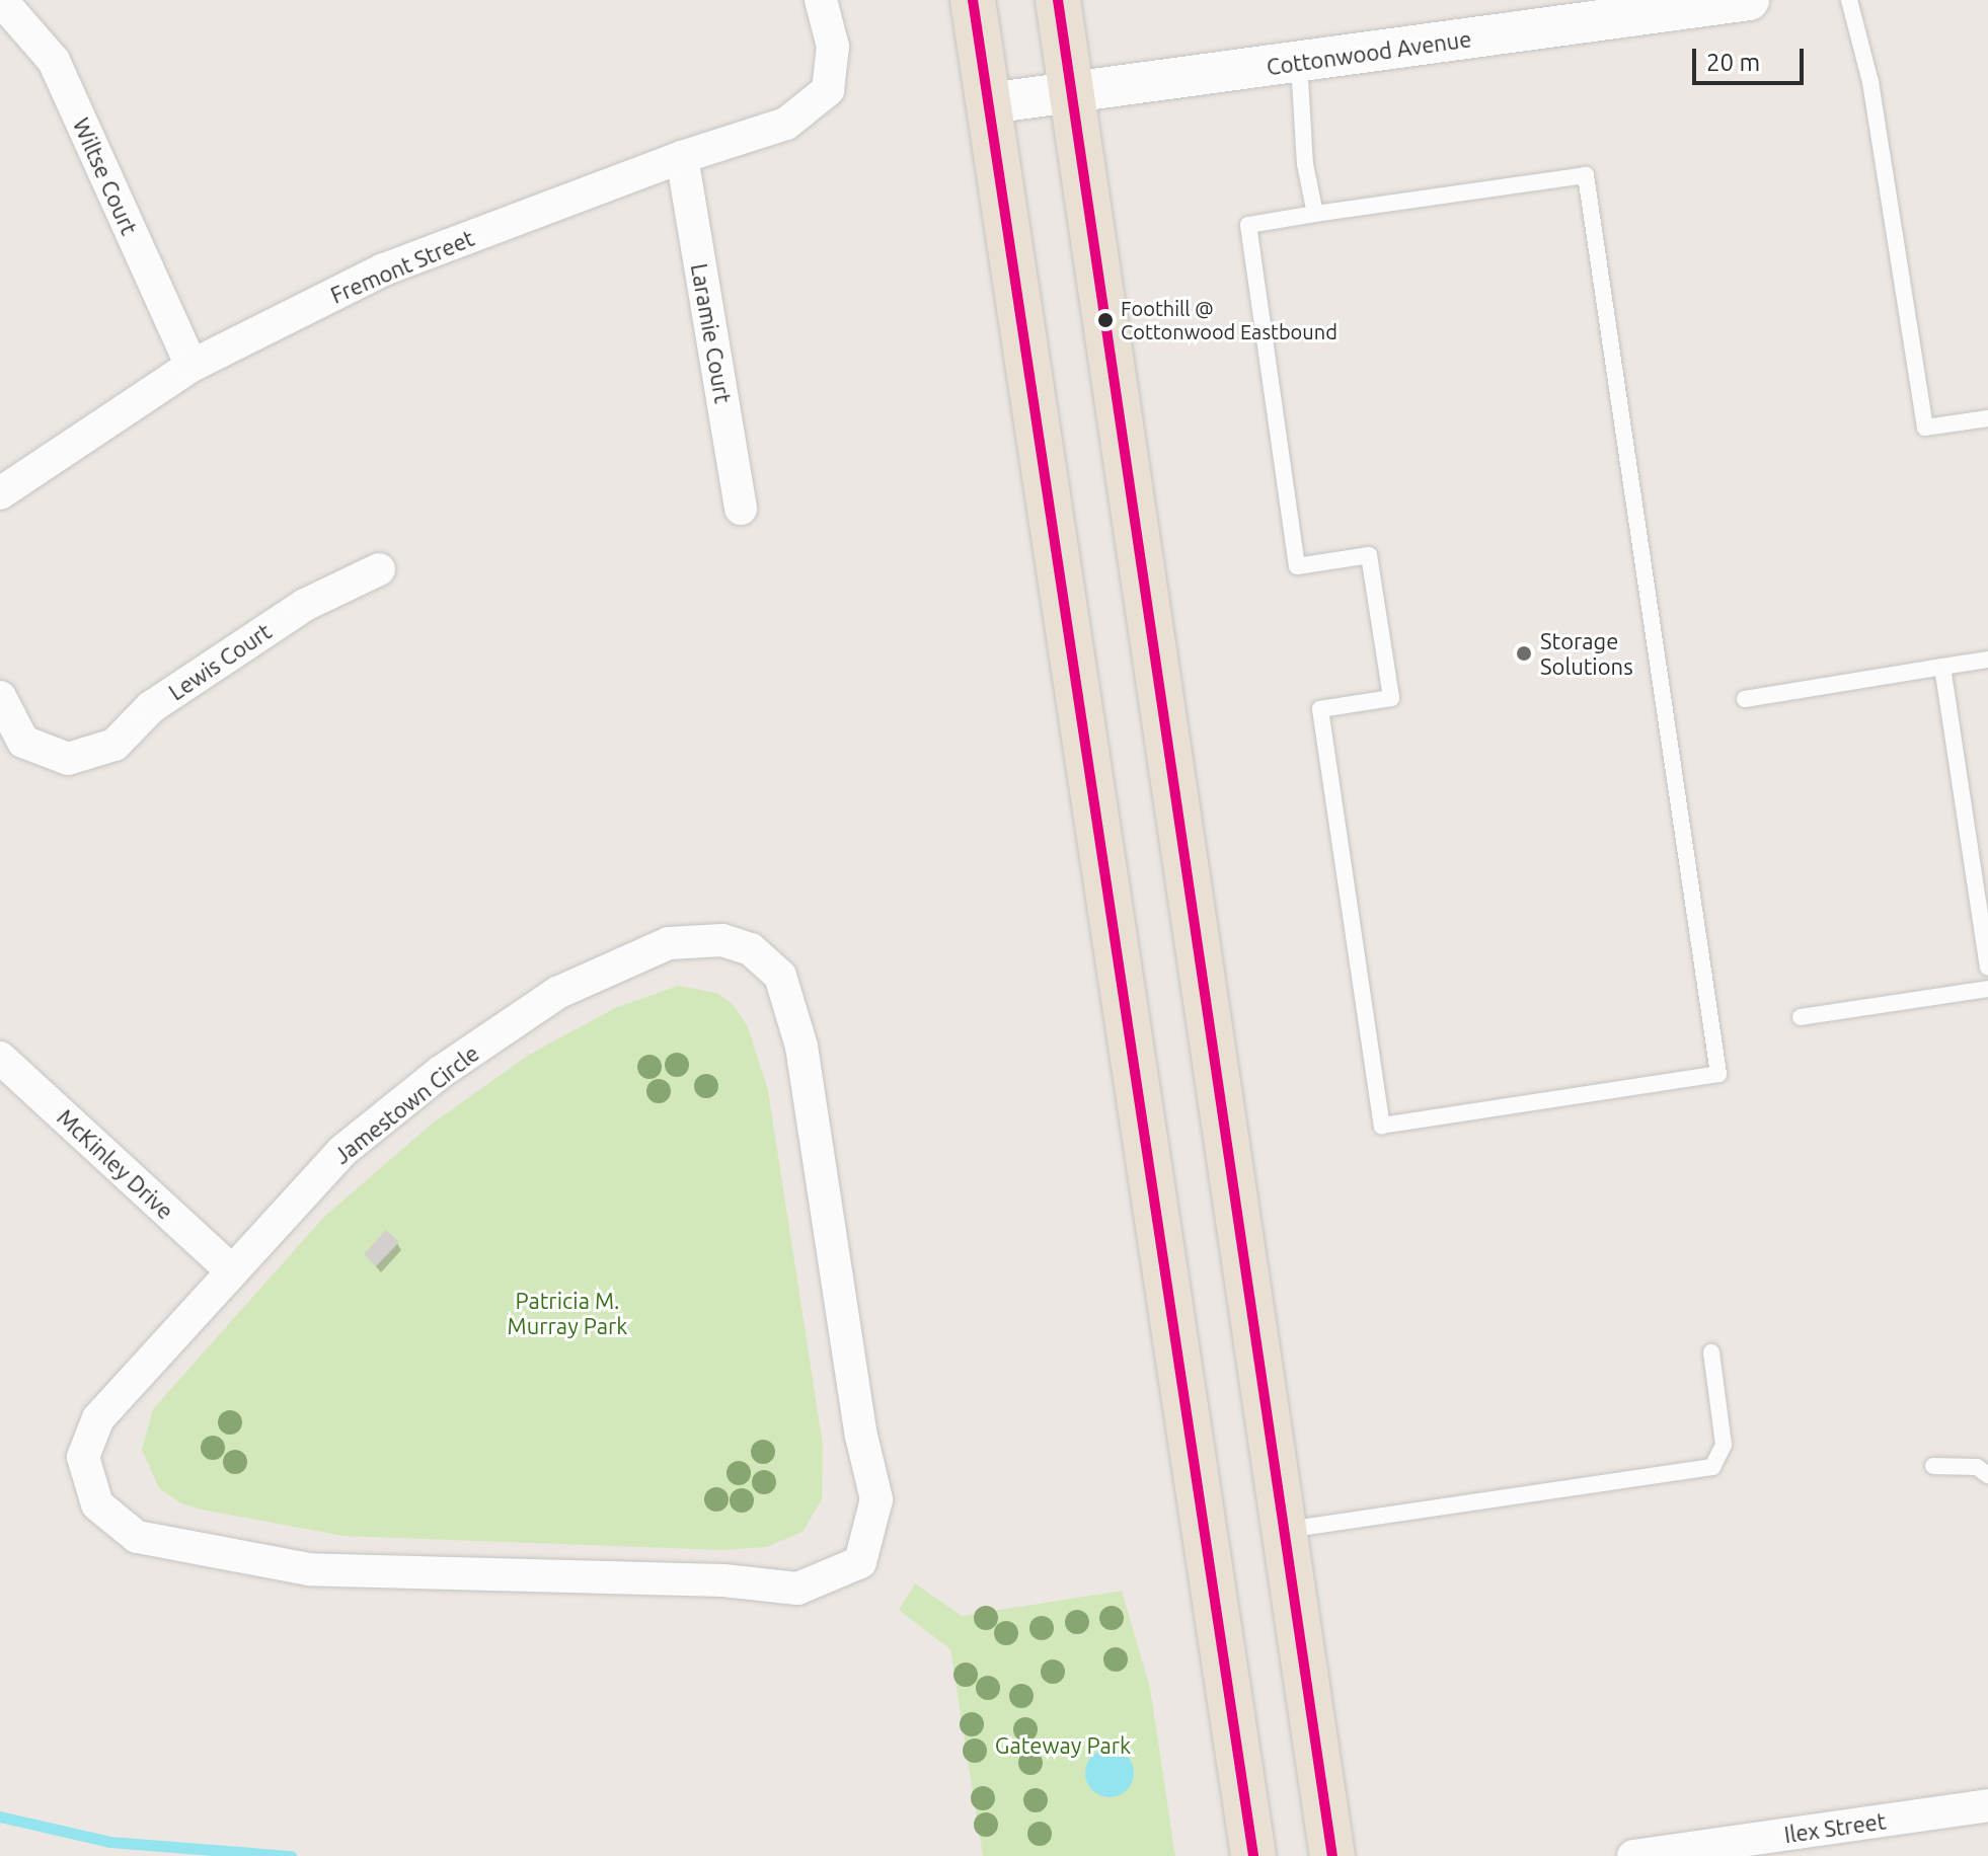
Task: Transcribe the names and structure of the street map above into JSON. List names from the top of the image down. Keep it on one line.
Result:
{"streets":{"street":["Cottonwood Avenue","Wiltse Court","Fremont Street","Laramie Court","Lewis Court","Jamestown Circle","McKinley Drive","Ilex Street"]},"crossings":[["Wiltse Court","Fremont Street"],["Fremont Street","Laramie Court"],["Jamestown Circle","McKinley Drive"]],"parks":["Patricia M. Murray Park","Gateway Park"],"places":["Foothill @ Cottonwood Eastbound","Storage Solutions"],"scale_bar":"20 m"}
